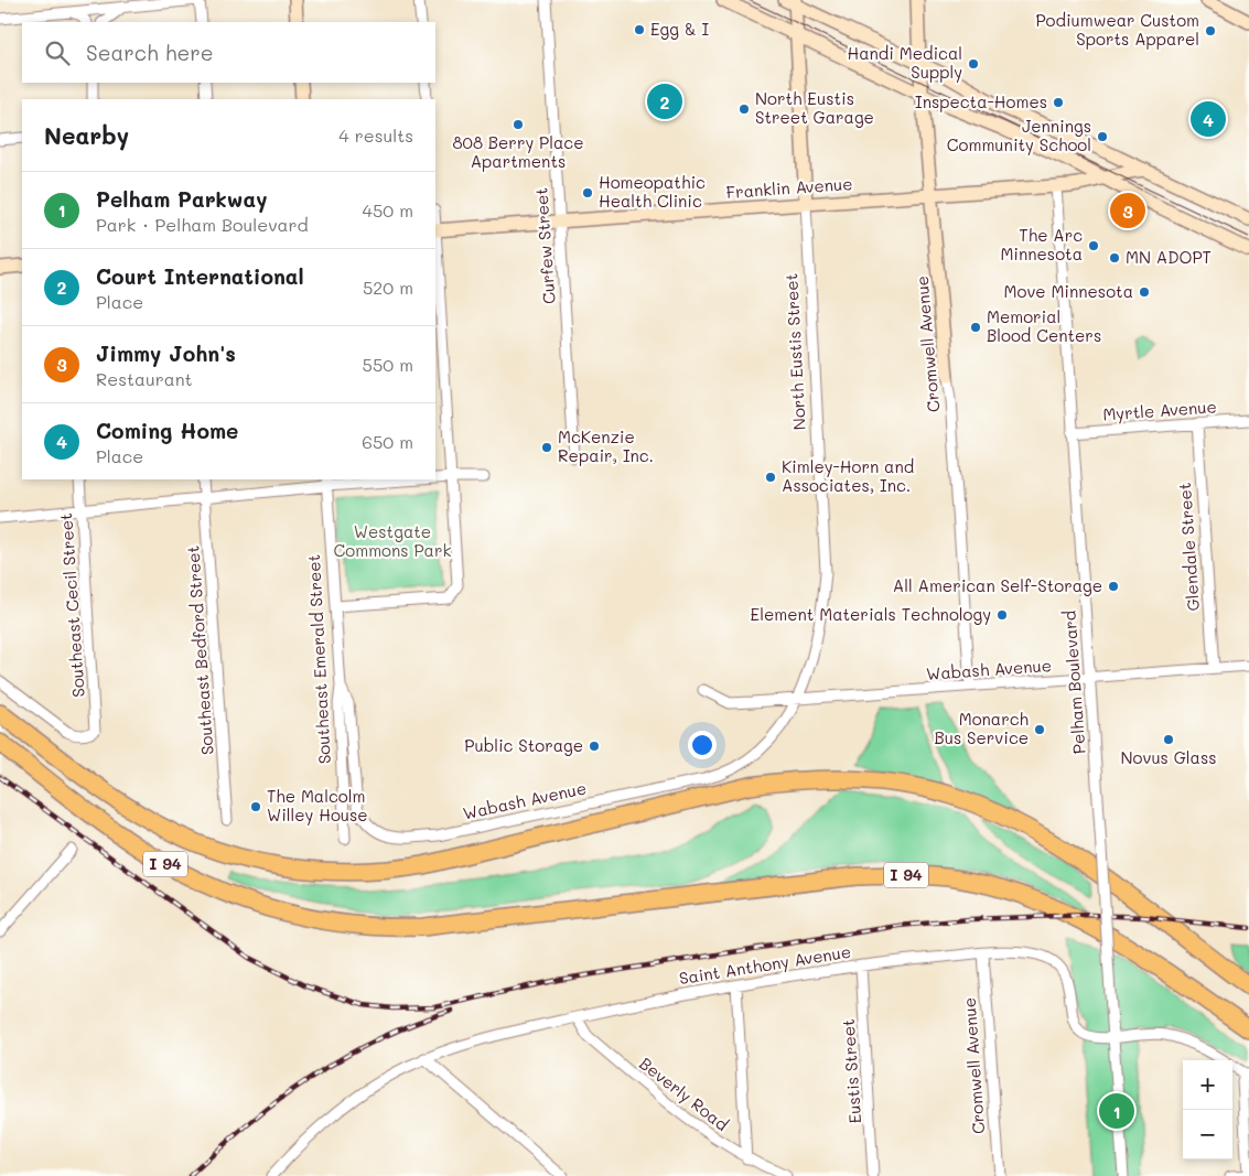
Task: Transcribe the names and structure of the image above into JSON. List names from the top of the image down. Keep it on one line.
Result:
{"streets":{"highway":["I 94"],"main road":["Franklin Avenue","Cromwell Avenue","North Eustis Street"],"street":["Curfew Street","Myrtle Avenue","Glendale Street","Southeast Cecil Street","Southeast Bedford Street","Southeast Emerald Street","Wabash Avenue","Pelham Boulevard","Saint Anthony Avenue","Eustis Street","Beverly Road"]},"crossings":[["Franklin Avenue","Curfew Street"],["Franklin Avenue","Cromwell Avenue"],["Franklin Avenue","North Eustis Street"],["Franklin Avenue","Pelham Boulevard"],["Cromwell Avenue","Wabash Avenue"],["Cromwell Avenue","Saint Anthony Avenue"],["North Eustis Street","Wabash Avenue"],["Myrtle Avenue","Glendale Street"],["Myrtle Avenue","Pelham Boulevard"],["Glendale Street","Wabash Avenue"],["Southeast Emerald Street","Wabash Avenue"],["Wabash Avenue","Pelham Boulevard"],["Pelham Boulevard","Saint Anthony Avenue"],["Saint Anthony Avenue","Eustis Street"],["Saint Anthony Avenue","Beverly Road"]],"parks":["Westgate Commons Park"],"places":["Egg & I","Podiumwear Custom Sports Apparel","Handi Medical Supply","Inspecta-Homes","North Eustis Street Garage","808 Berry Place Apartments","Jennings Community School","Homeopathic Health Clinic","The Arc Minnesota","MN ADOPT","Move Minnesota","Memorial Blood Centers","McKenzie Repair, Inc.","Kimley-Horn and Associates, Inc.","All American Self-Storage","Element Materials Technology","Monarch Bus Service","Novus Glass","Public Storage","The Malcolm Willey House"],"page":{"search":"Search here","pins":["2","4","3","1"],"heading":["Nearby","4 results"],"list":[{"mark":"1","name":"Pelham Parkway","note":"Park · Pelham Boulevard","value":"450 m"},{"mark":"2","name":"Court International","note":"Place","value":"520 m"},{"mark":"3","name":"Jimmy John's","note":"Restaurant","value":"550 m"},{"mark":"4","name":"Coming Home","note":"Place","value":"650 m"}],"map_buttons":["+","−"]}}
